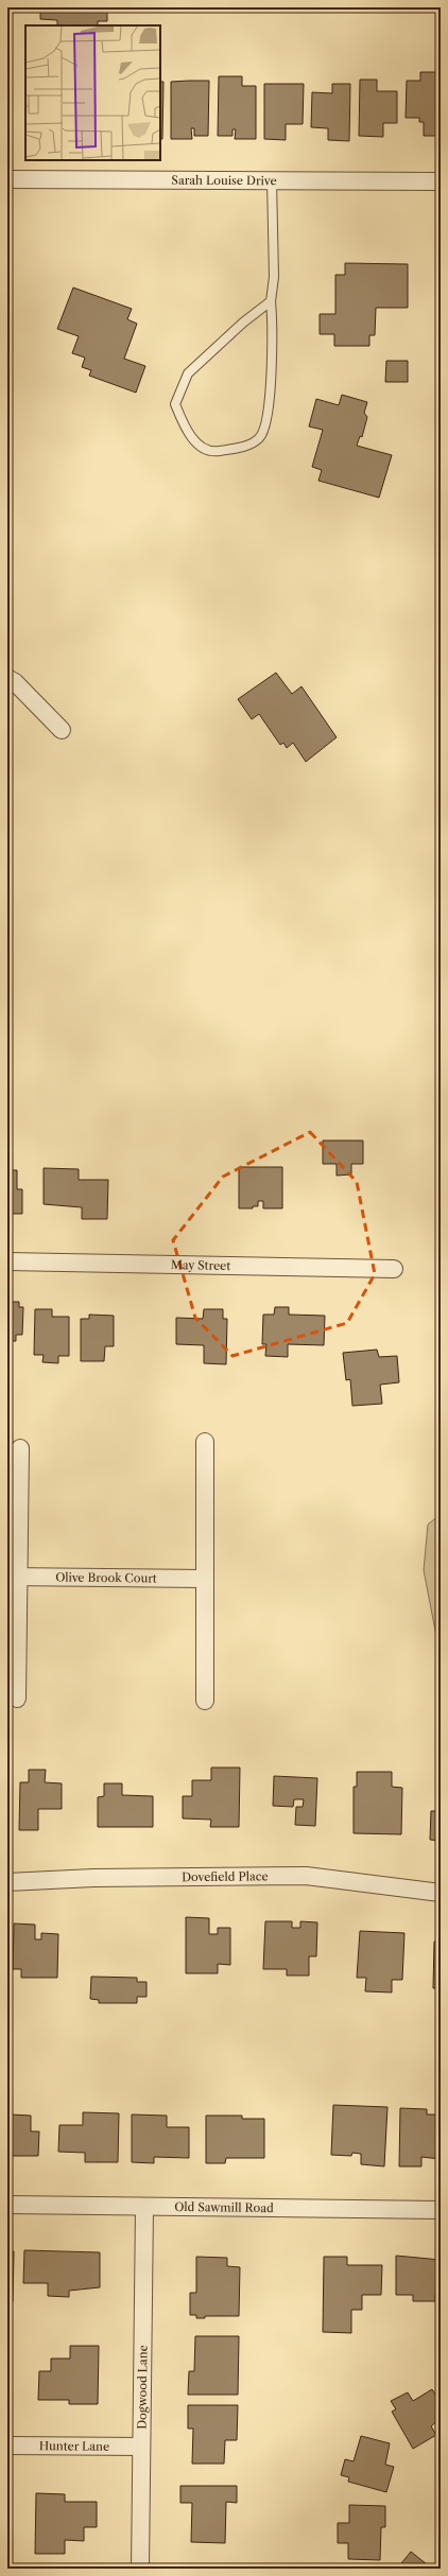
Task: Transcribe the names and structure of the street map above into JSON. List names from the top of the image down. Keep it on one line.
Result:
{"streets":{"street":["Sarah Louise Drive","May Street","Olive Brook Court","Dovefield Place","Old Sawmill Road","Dogwood Lane","Hunter Lane"]},"crossings":[["Old Sawmill Road","Dogwood Lane"],["Dogwood Lane","Hunter Lane"]]}
